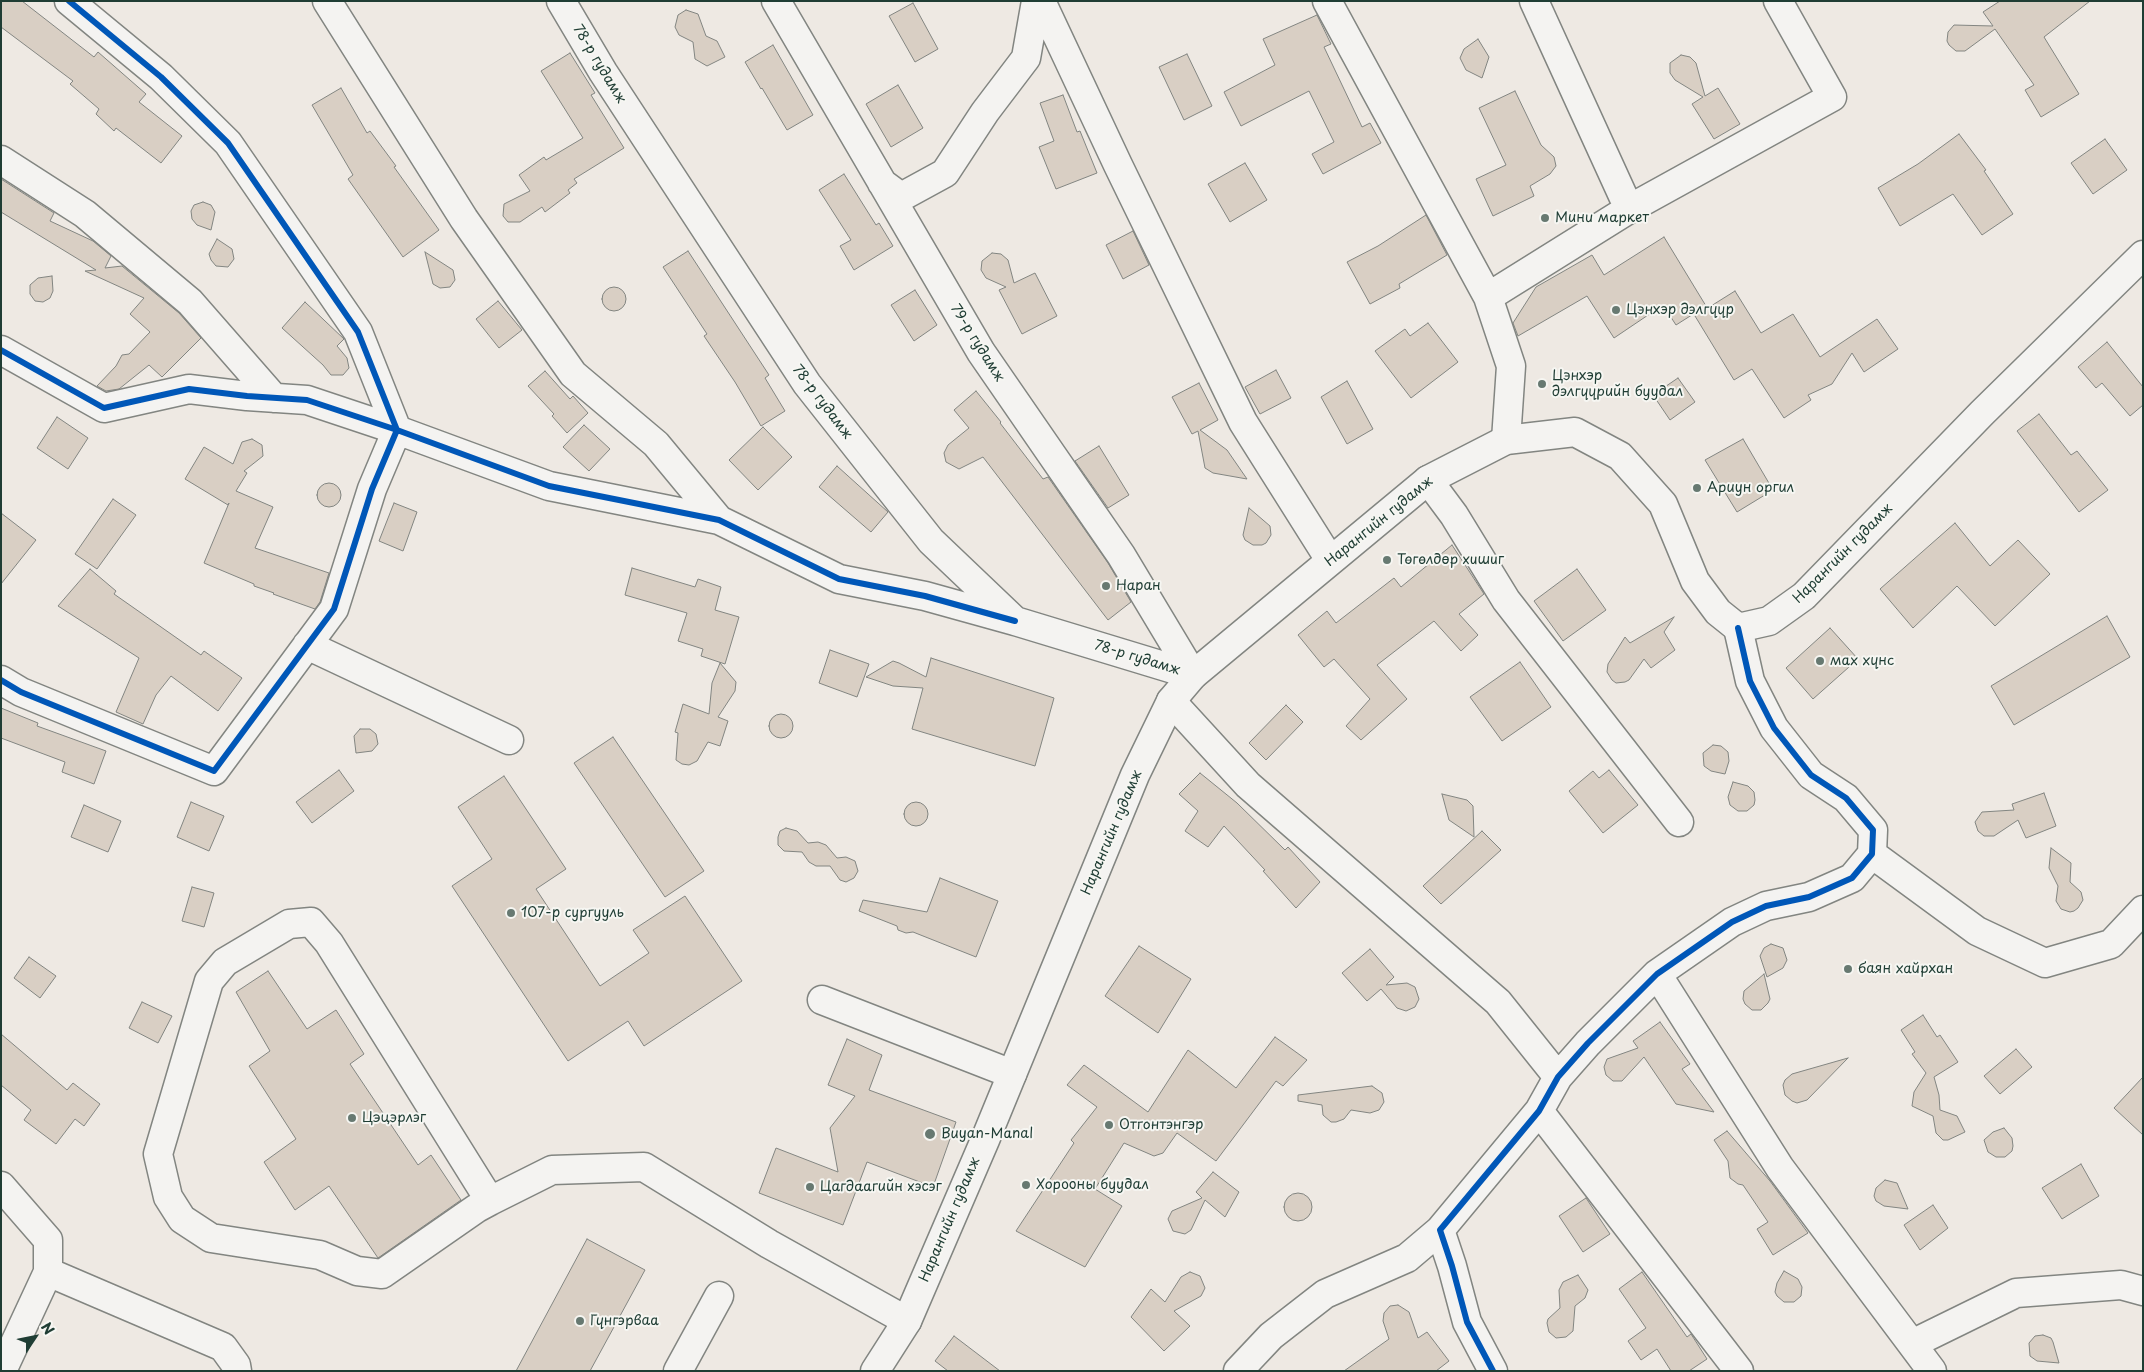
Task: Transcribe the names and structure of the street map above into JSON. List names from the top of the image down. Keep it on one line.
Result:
{"streets":{"street":["78-р гудамж","79-р гудамж","Нарангийн гудамж"]},"crossings":[["78-р гудамж","79-р гудамж"],["78-р гудамж","Нарангийн гудамж"],["79-р гудамж","Нарангийн гудамж"]],"places":["Мини маркет","Цэнхэр дэлгүүр","Цэнхэр дэлгүүрийн буудал","Ариун оргил","Төгөлдөр хишиг","Наран","мах хүнс","107-р сургууль","баян хайрхан","Цэцэрлэг","Отгонтэнгэр","Buyan-Manal","Хорооны буудал","Цагдаагийн хэсэг","Гүнгэрваа"],"north":"top right"}
